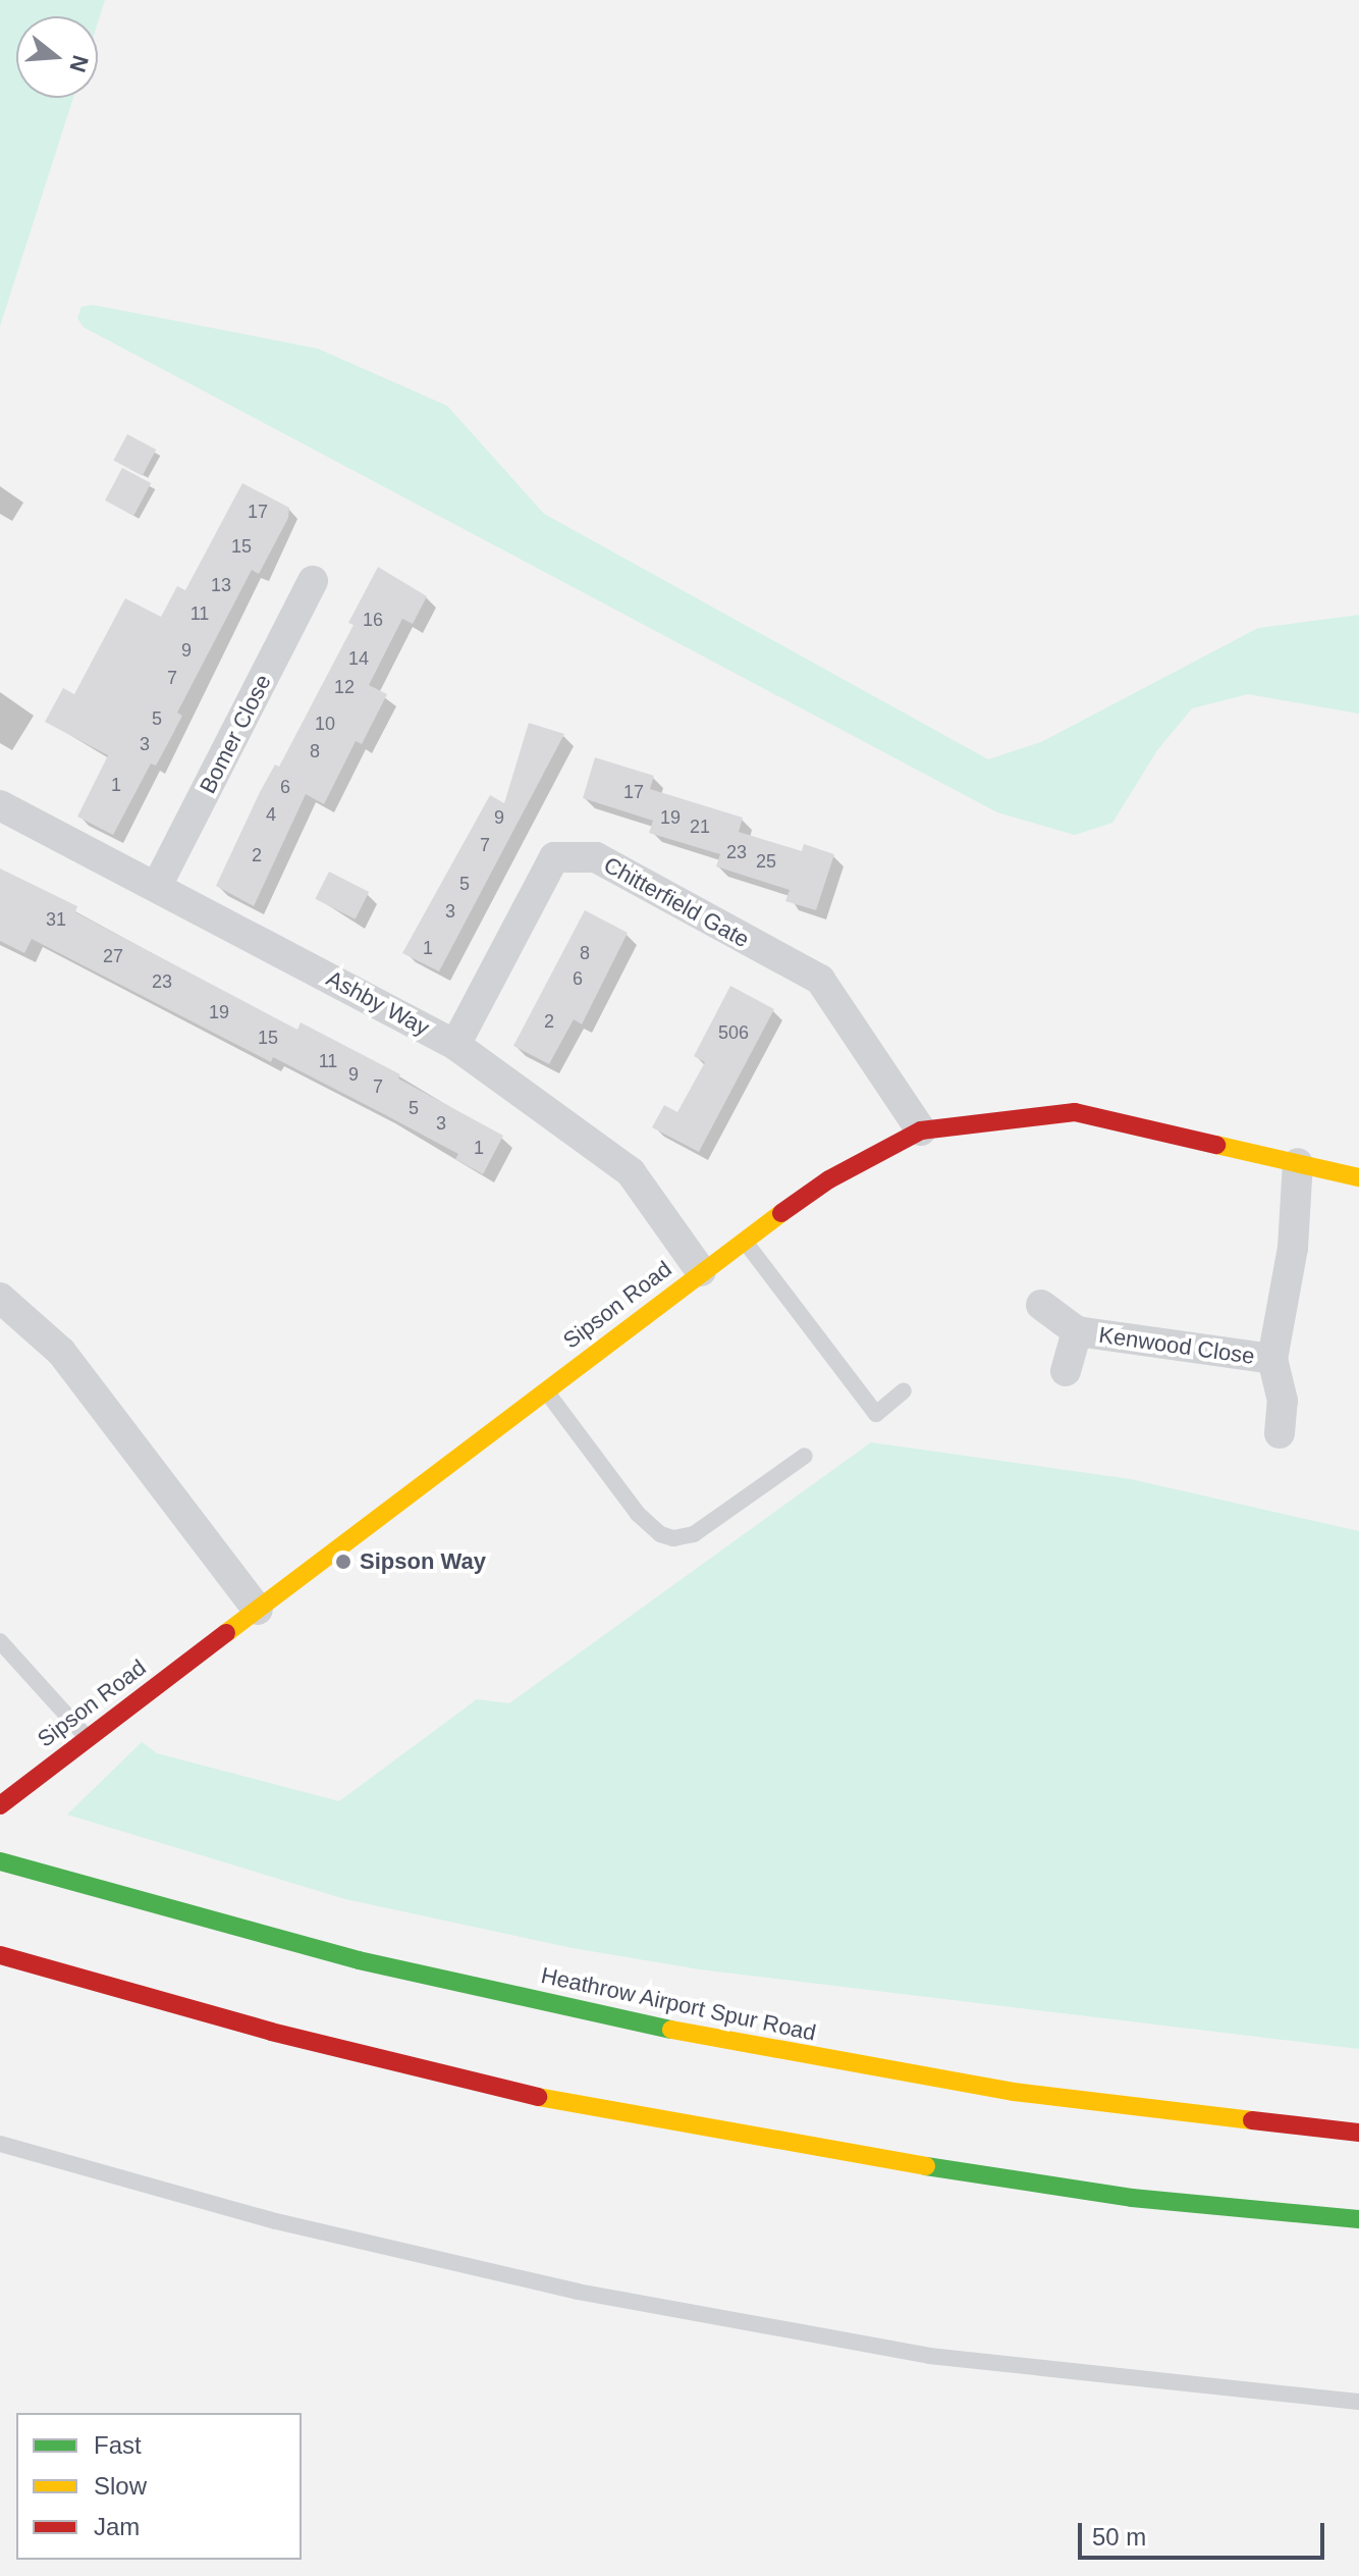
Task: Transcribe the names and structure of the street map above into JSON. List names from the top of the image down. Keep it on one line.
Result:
{"streets":{"main road":["Sipson Road","Heathrow Airport Spur Road"],"street":["Bomer Close","Chitterfield Gate","Ashby Way","Kenwood Close"]},"crossings":[["Bomer Close","Ashby Way"],["Chitterfield Gate","Ashby Way"],["Chitterfield Gate","Sipson Road"],["Ashby Way","Sipson Road"],["Sipson Road","Kenwood Close"]],"places":["Sipson Way"],"house_numbers":["17","15","13","11","16","9","14","7","12","5","10","3","8","1","6","17","4","9","19","21","7","23","2","25","5","3","31","1","8","27","6","23","19","2","506","15","11","9","7","5","3","1"],"legend":["Fast","Slow","Jam"],"scale_bar":"50 m","north":"right"}
